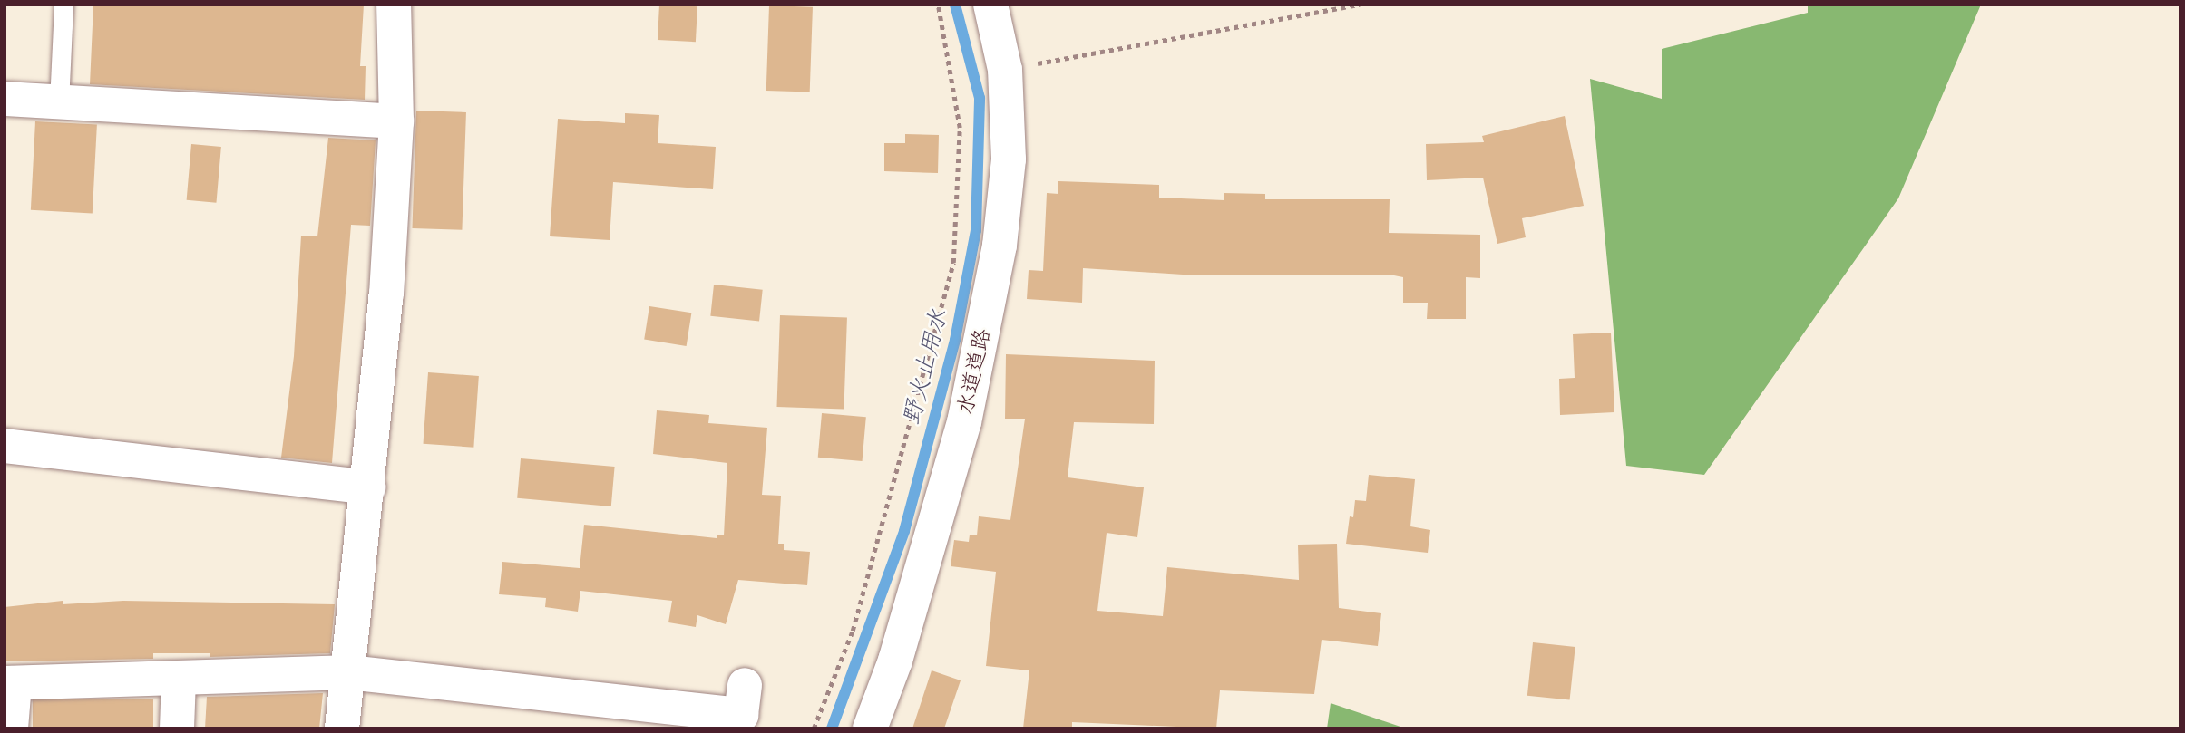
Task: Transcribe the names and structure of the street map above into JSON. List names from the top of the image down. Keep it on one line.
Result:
{"streets":{"street":["水道道路"]},"water":["野火止用水"]}
